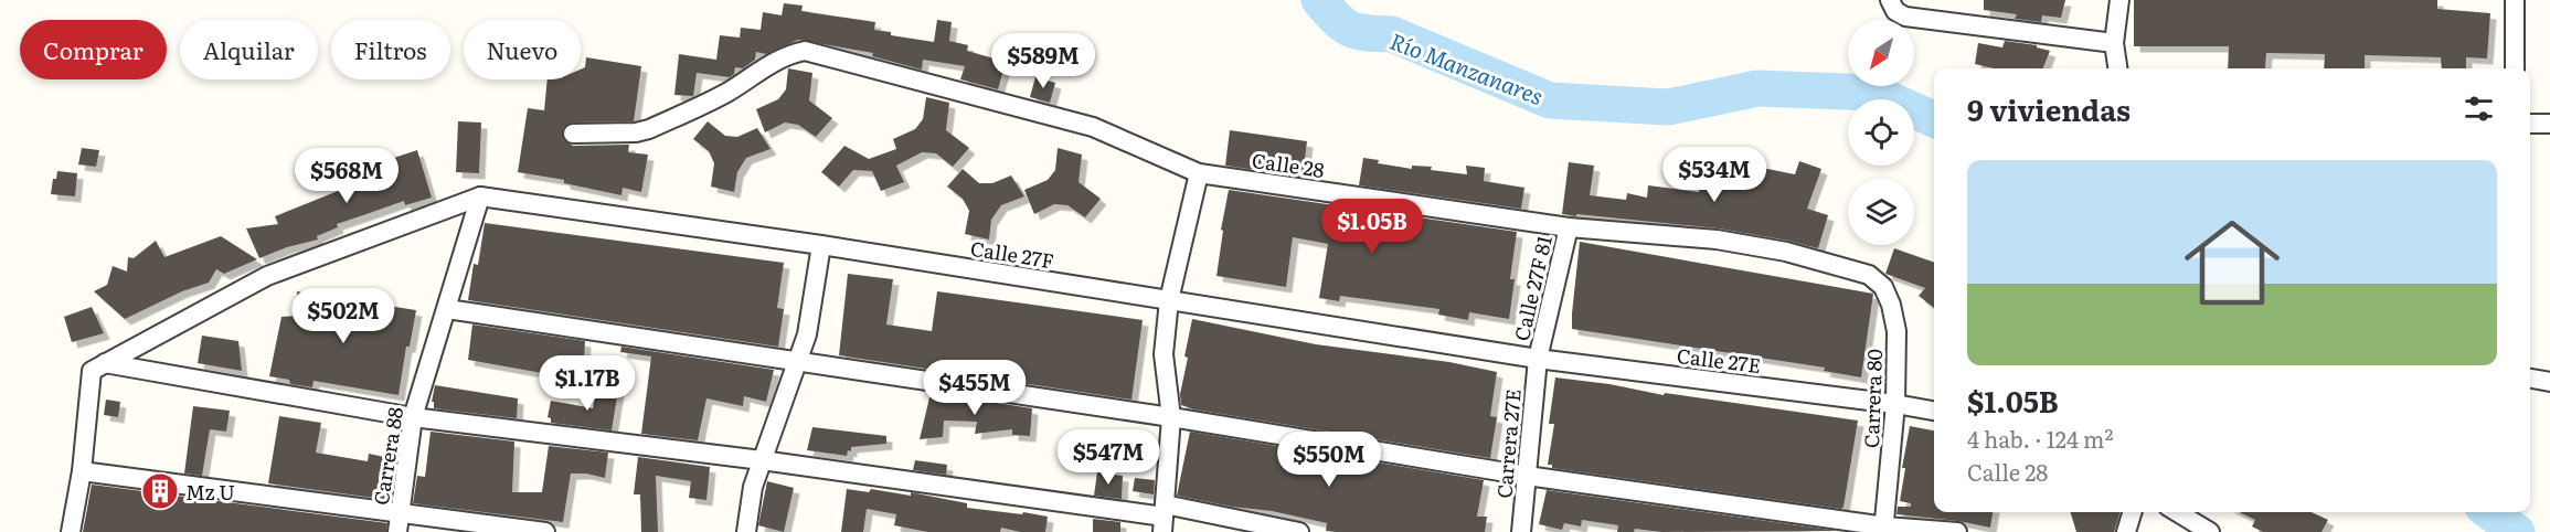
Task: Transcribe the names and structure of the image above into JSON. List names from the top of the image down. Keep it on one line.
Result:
{"streets":{"street":["Calle 28","Calle 27F","Calle 27F 81","Calle 27E","Carrera 80","Carrera 27E","Carrera 88"]},"crossings":[["Calle 28","Calle 27F 81"],["Calle 28","Carrera 80"],["Calle 27F","Calle 27F 81"],["Calle 27F","Calle 27E"],["Calle 27F","Carrera 27E"],["Calle 27F","Carrera 88"],["Calle 27F 81","Calle 27E"],["Calle 27F 81","Carrera 80"],["Calle 27F 81","Carrera 27E"],["Calle 27E","Carrera 80"],["Calle 27E","Carrera 27E"]],"water":["Río Manzanares"],"places":{"building":["Mz U"]},"north":"bottom left","page":{"chip":["Comprar","Alquilar","Filtros","Nuevo"],"price":["$589M","$534M","$568M","$1.05B","$502M","$1.17B","$455M","$547M","$550M"],"heading":"9 viviendas","list":[{"name":"$1.05B","note":"4 hab. · 124 m² · Calle 28"}]}}
